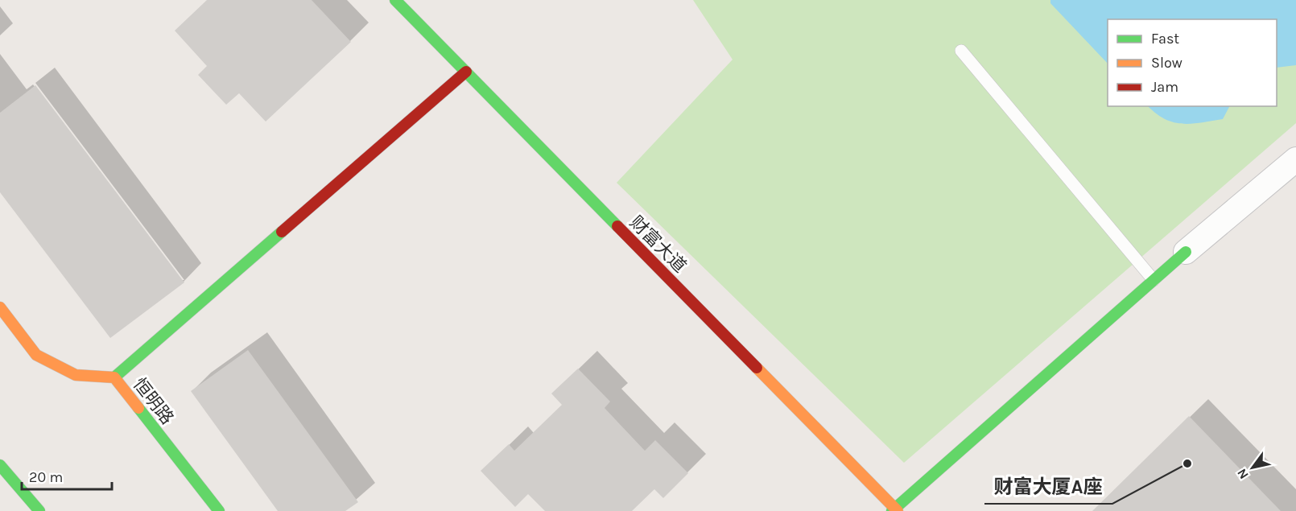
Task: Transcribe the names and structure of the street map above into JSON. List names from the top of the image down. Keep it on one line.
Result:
{"streets":{"main road":["财富大道","恒明路"]},"places":["财富大厦A座"],"legend":["Fast","Slow","Jam"],"scale_bar":"20 m","north":"bottom left"}
